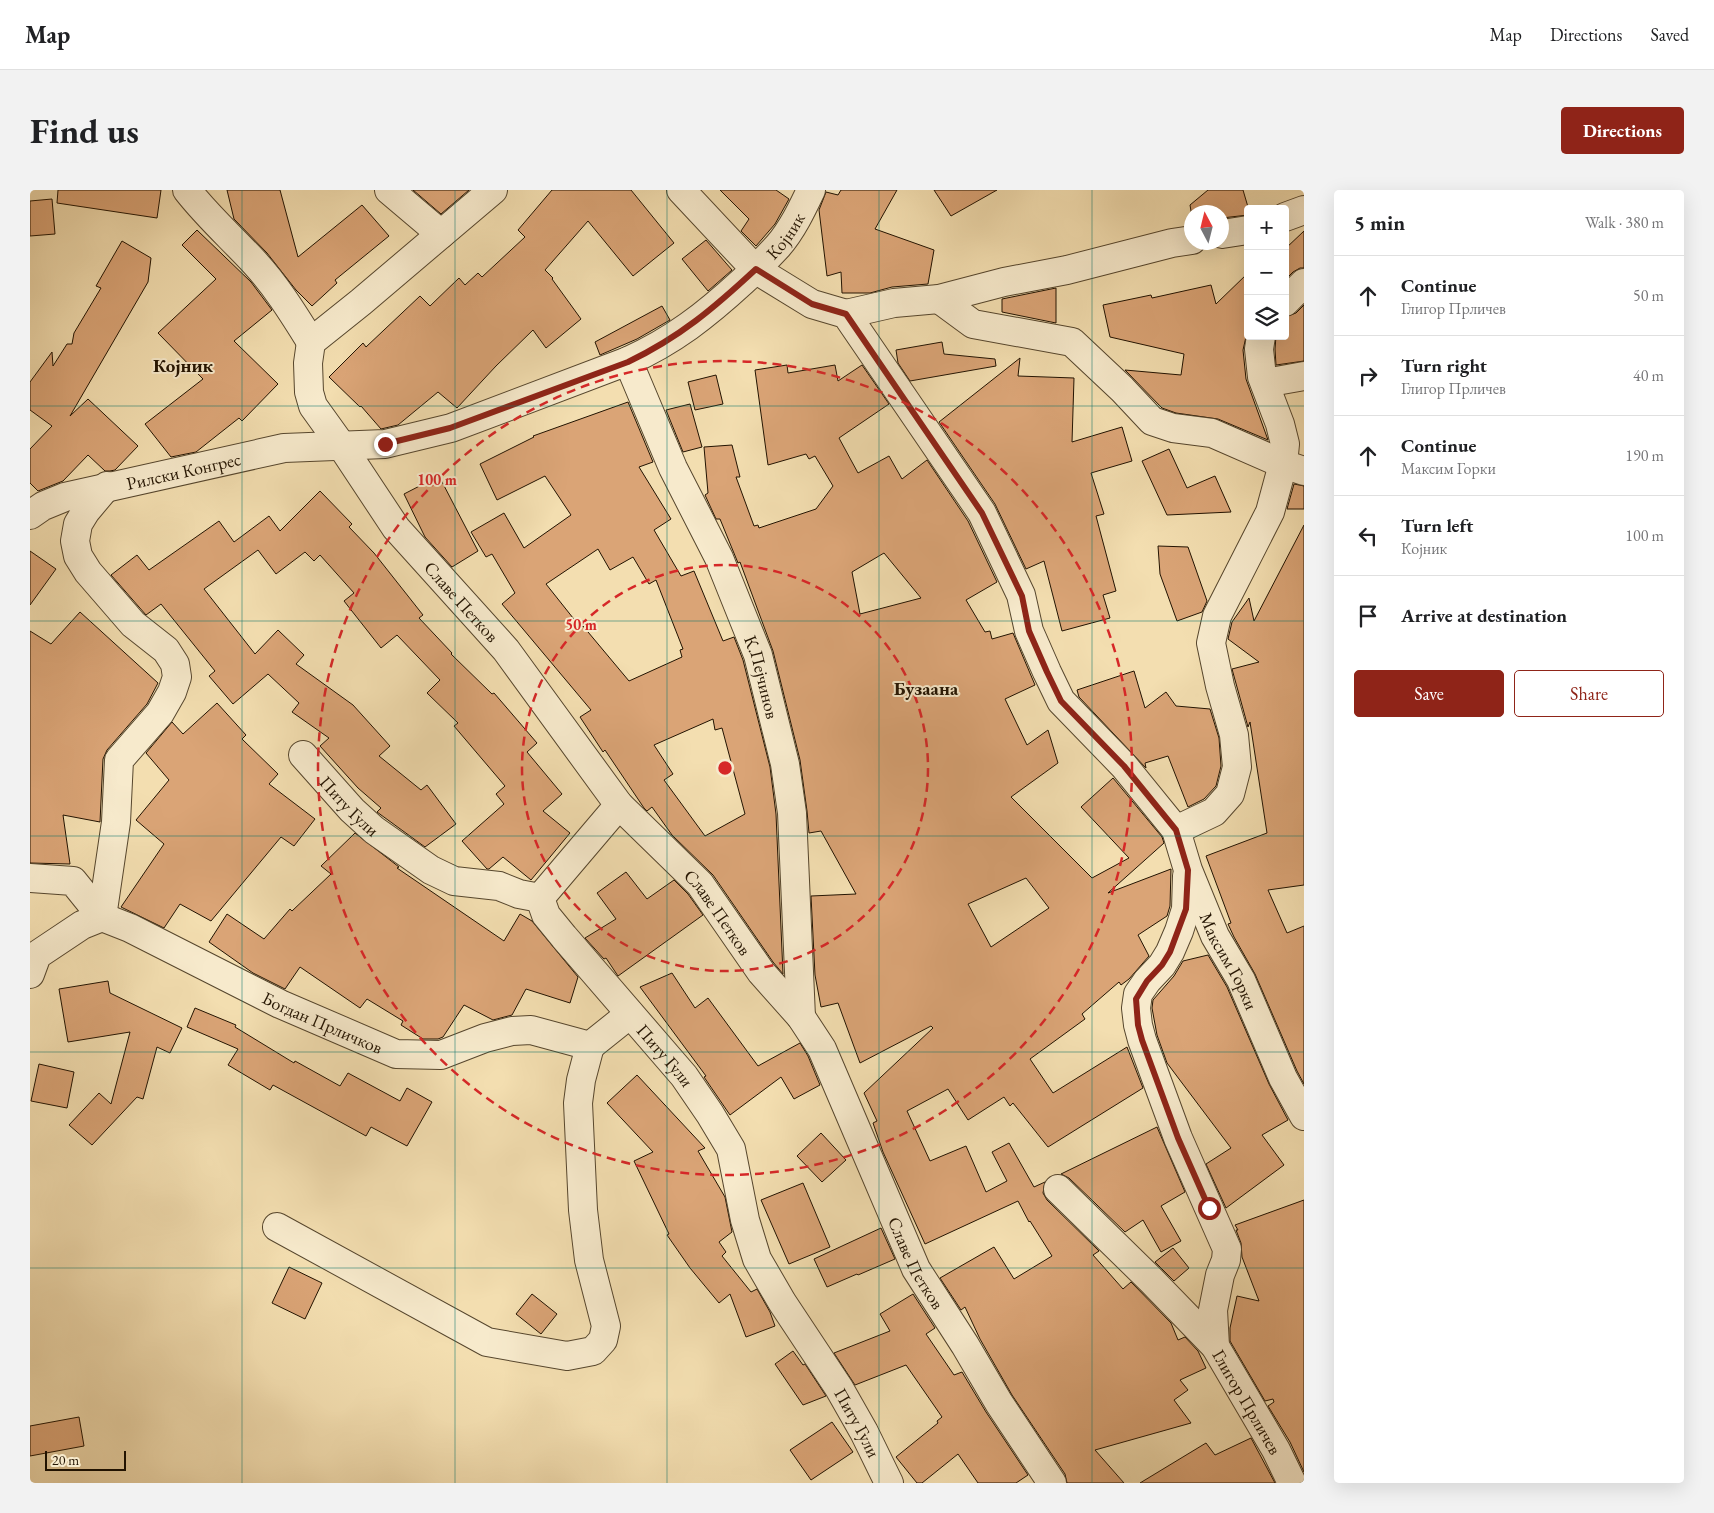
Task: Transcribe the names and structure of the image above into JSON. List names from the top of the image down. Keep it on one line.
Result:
{"streets":{"street":["Којник","Рилски Конгрес","Славе Петков","К.Пејчинов","Питу Гули","Максим Горки","Богдан Прличков","Глигор Прличев"]},"crossings":[["Којник","Рилски Конгрес"],["Којник","Славе Петков"],["Којник","К.Пејчинов"],["Рилски Конгрес","Славе Петков"],["Славе Петков","К.Пејчинов"],["Максим Горки","Глигор Прличев"]],"districts":["Којник","Бузаана"],"scale_bar":"20 m","north":"top","page":{"header":"Map","nav":["Map","Directions","Saved"],"buttons":["Directions",["Save","Share"]],"title":"Find us","heading":["5 min","Walk · 380 m"],"map_buttons":["+","−"],"list":[["Continue","Глигор Прличев","50 m"],["Turn right","Глигор Прличев","40 m"],["Continue","Максим Горки","190 m"],["Turn left","Којник","100 m"],"Arrive at destination"],"scale":"20 m"},"rings":["100 m","50 m"]}
